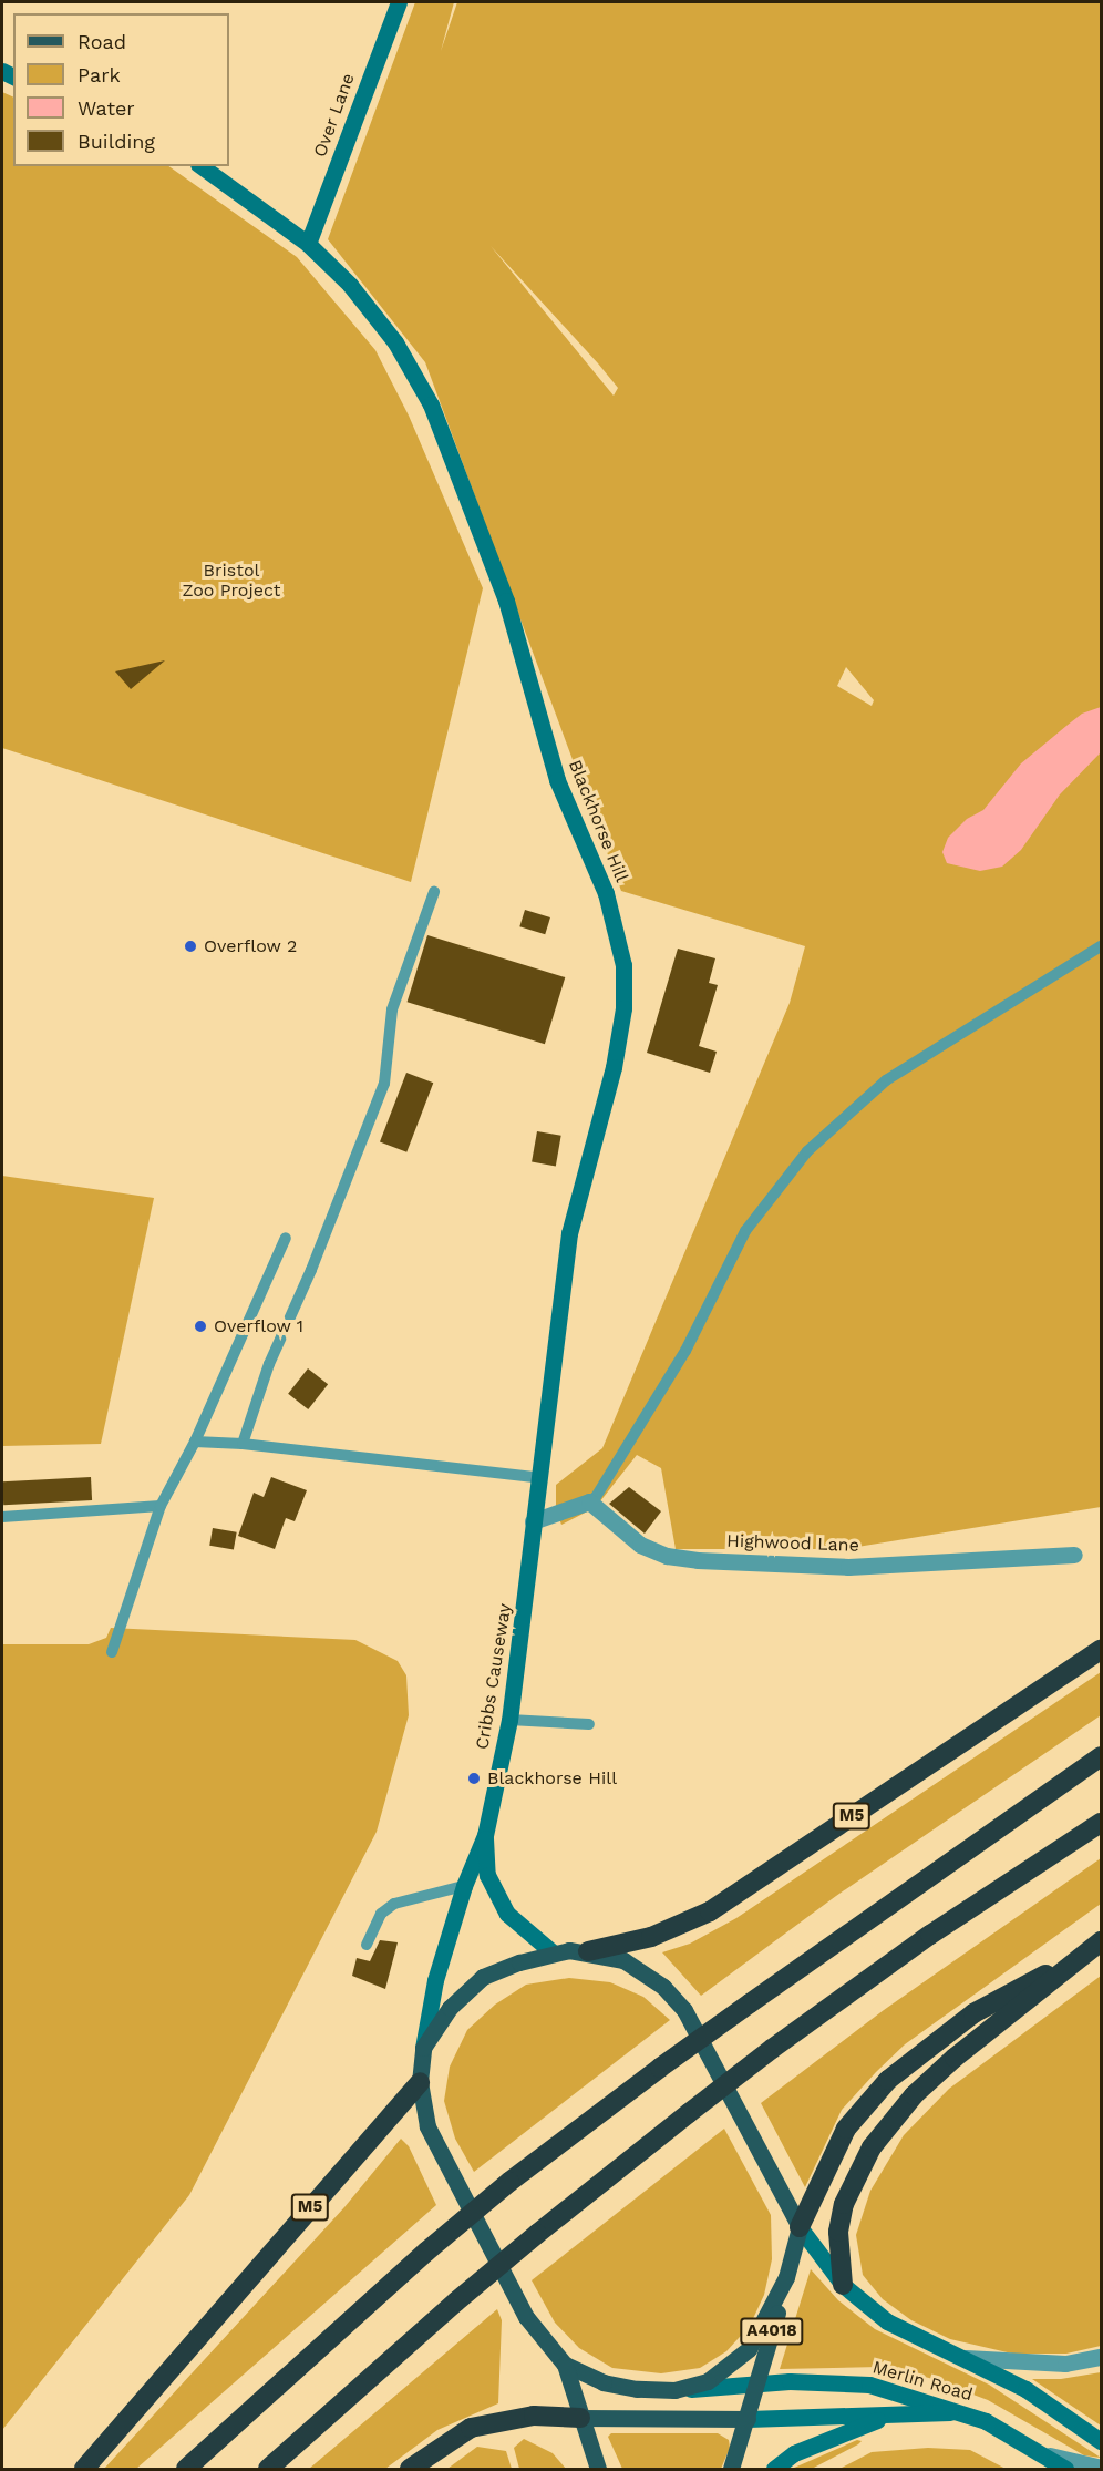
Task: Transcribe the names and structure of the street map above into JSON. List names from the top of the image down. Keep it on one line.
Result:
{"streets":{"highway":["M5"],"main road":["Over Lane","Blackhorse Hill","Cribbs Causeway","A4018","Merlin Road"],"street":["Highwood Lane"]},"crossings":[["Over Lane","Blackhorse Hill"],["Blackhorse Hill","Cribbs Causeway"],["A4018","Merlin Road"]],"parks":["Bristol Zoo Project"],"places":["Overflow 2","Overflow 1","Blackhorse Hill"],"legend":["Road","Park","Water","Building"]}
